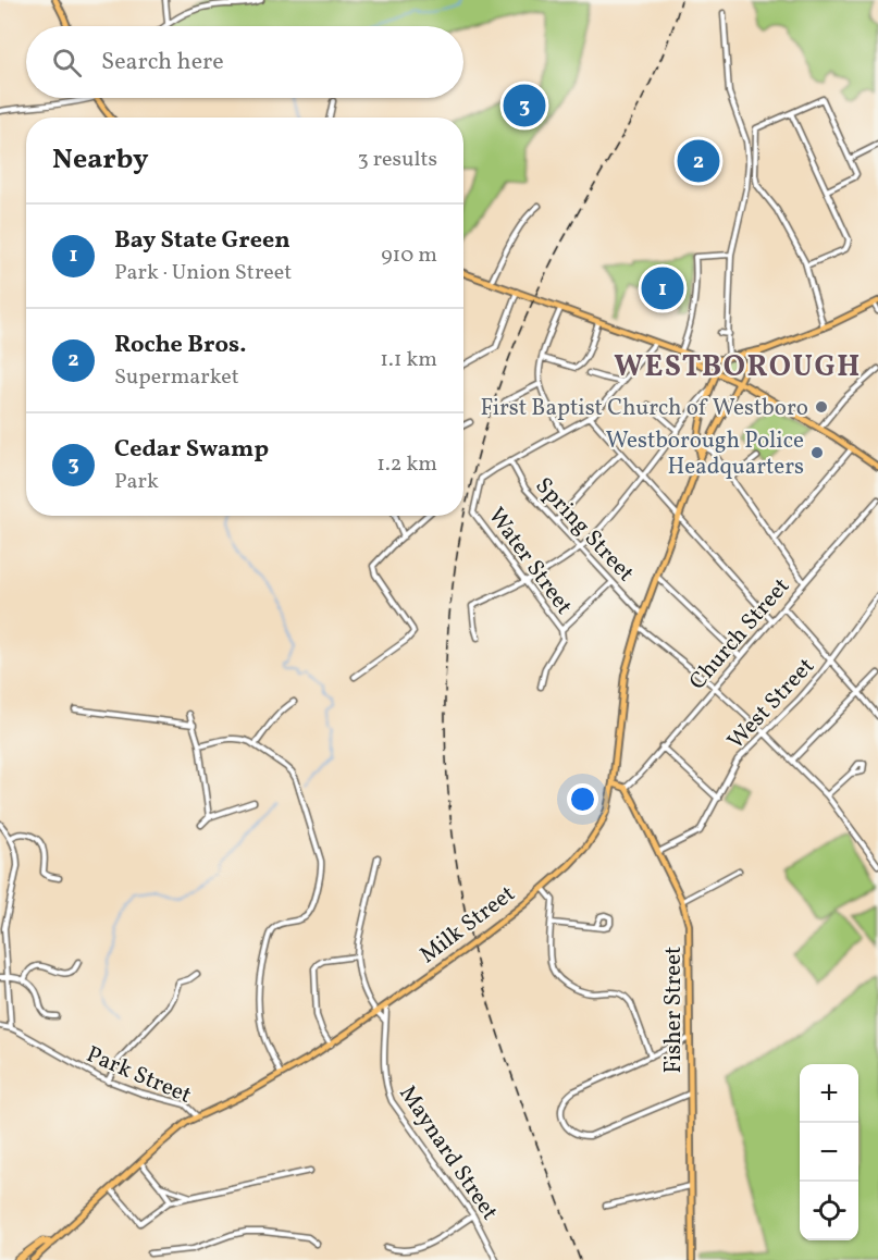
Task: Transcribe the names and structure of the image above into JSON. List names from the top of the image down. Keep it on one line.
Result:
{"streets":{"main road":["Milk Street","Fisher Street"],"street":["Spring Street","Water Street","Church Street","West Street","Park Street","Maynard Street"]},"crossings":[["Spring Street","Water Street"],["Spring Street","Milk Street"],["Church Street","Fisher Street"],["West Street","Fisher Street"],["Milk Street","Park Street"],["Milk Street","Maynard Street"]],"districts":["WESTBOROUGH"],"places":["First Baptist Church of Westboro","Westborough Police Headquarters"],"page":{"search":"Search here","pins":["3","2","1"],"heading":["Nearby","3 results"],"list":[{"mark":"1","name":"Bay State Green","note":"Park · Union Street","value":"910 m"},{"mark":"2","name":"Roche Bros.","note":"Supermarket","value":"1.1 km"},{"mark":"3","name":"Cedar Swamp","note":"Park","value":"1.2 km"}],"map_buttons":["+","−"]}}
